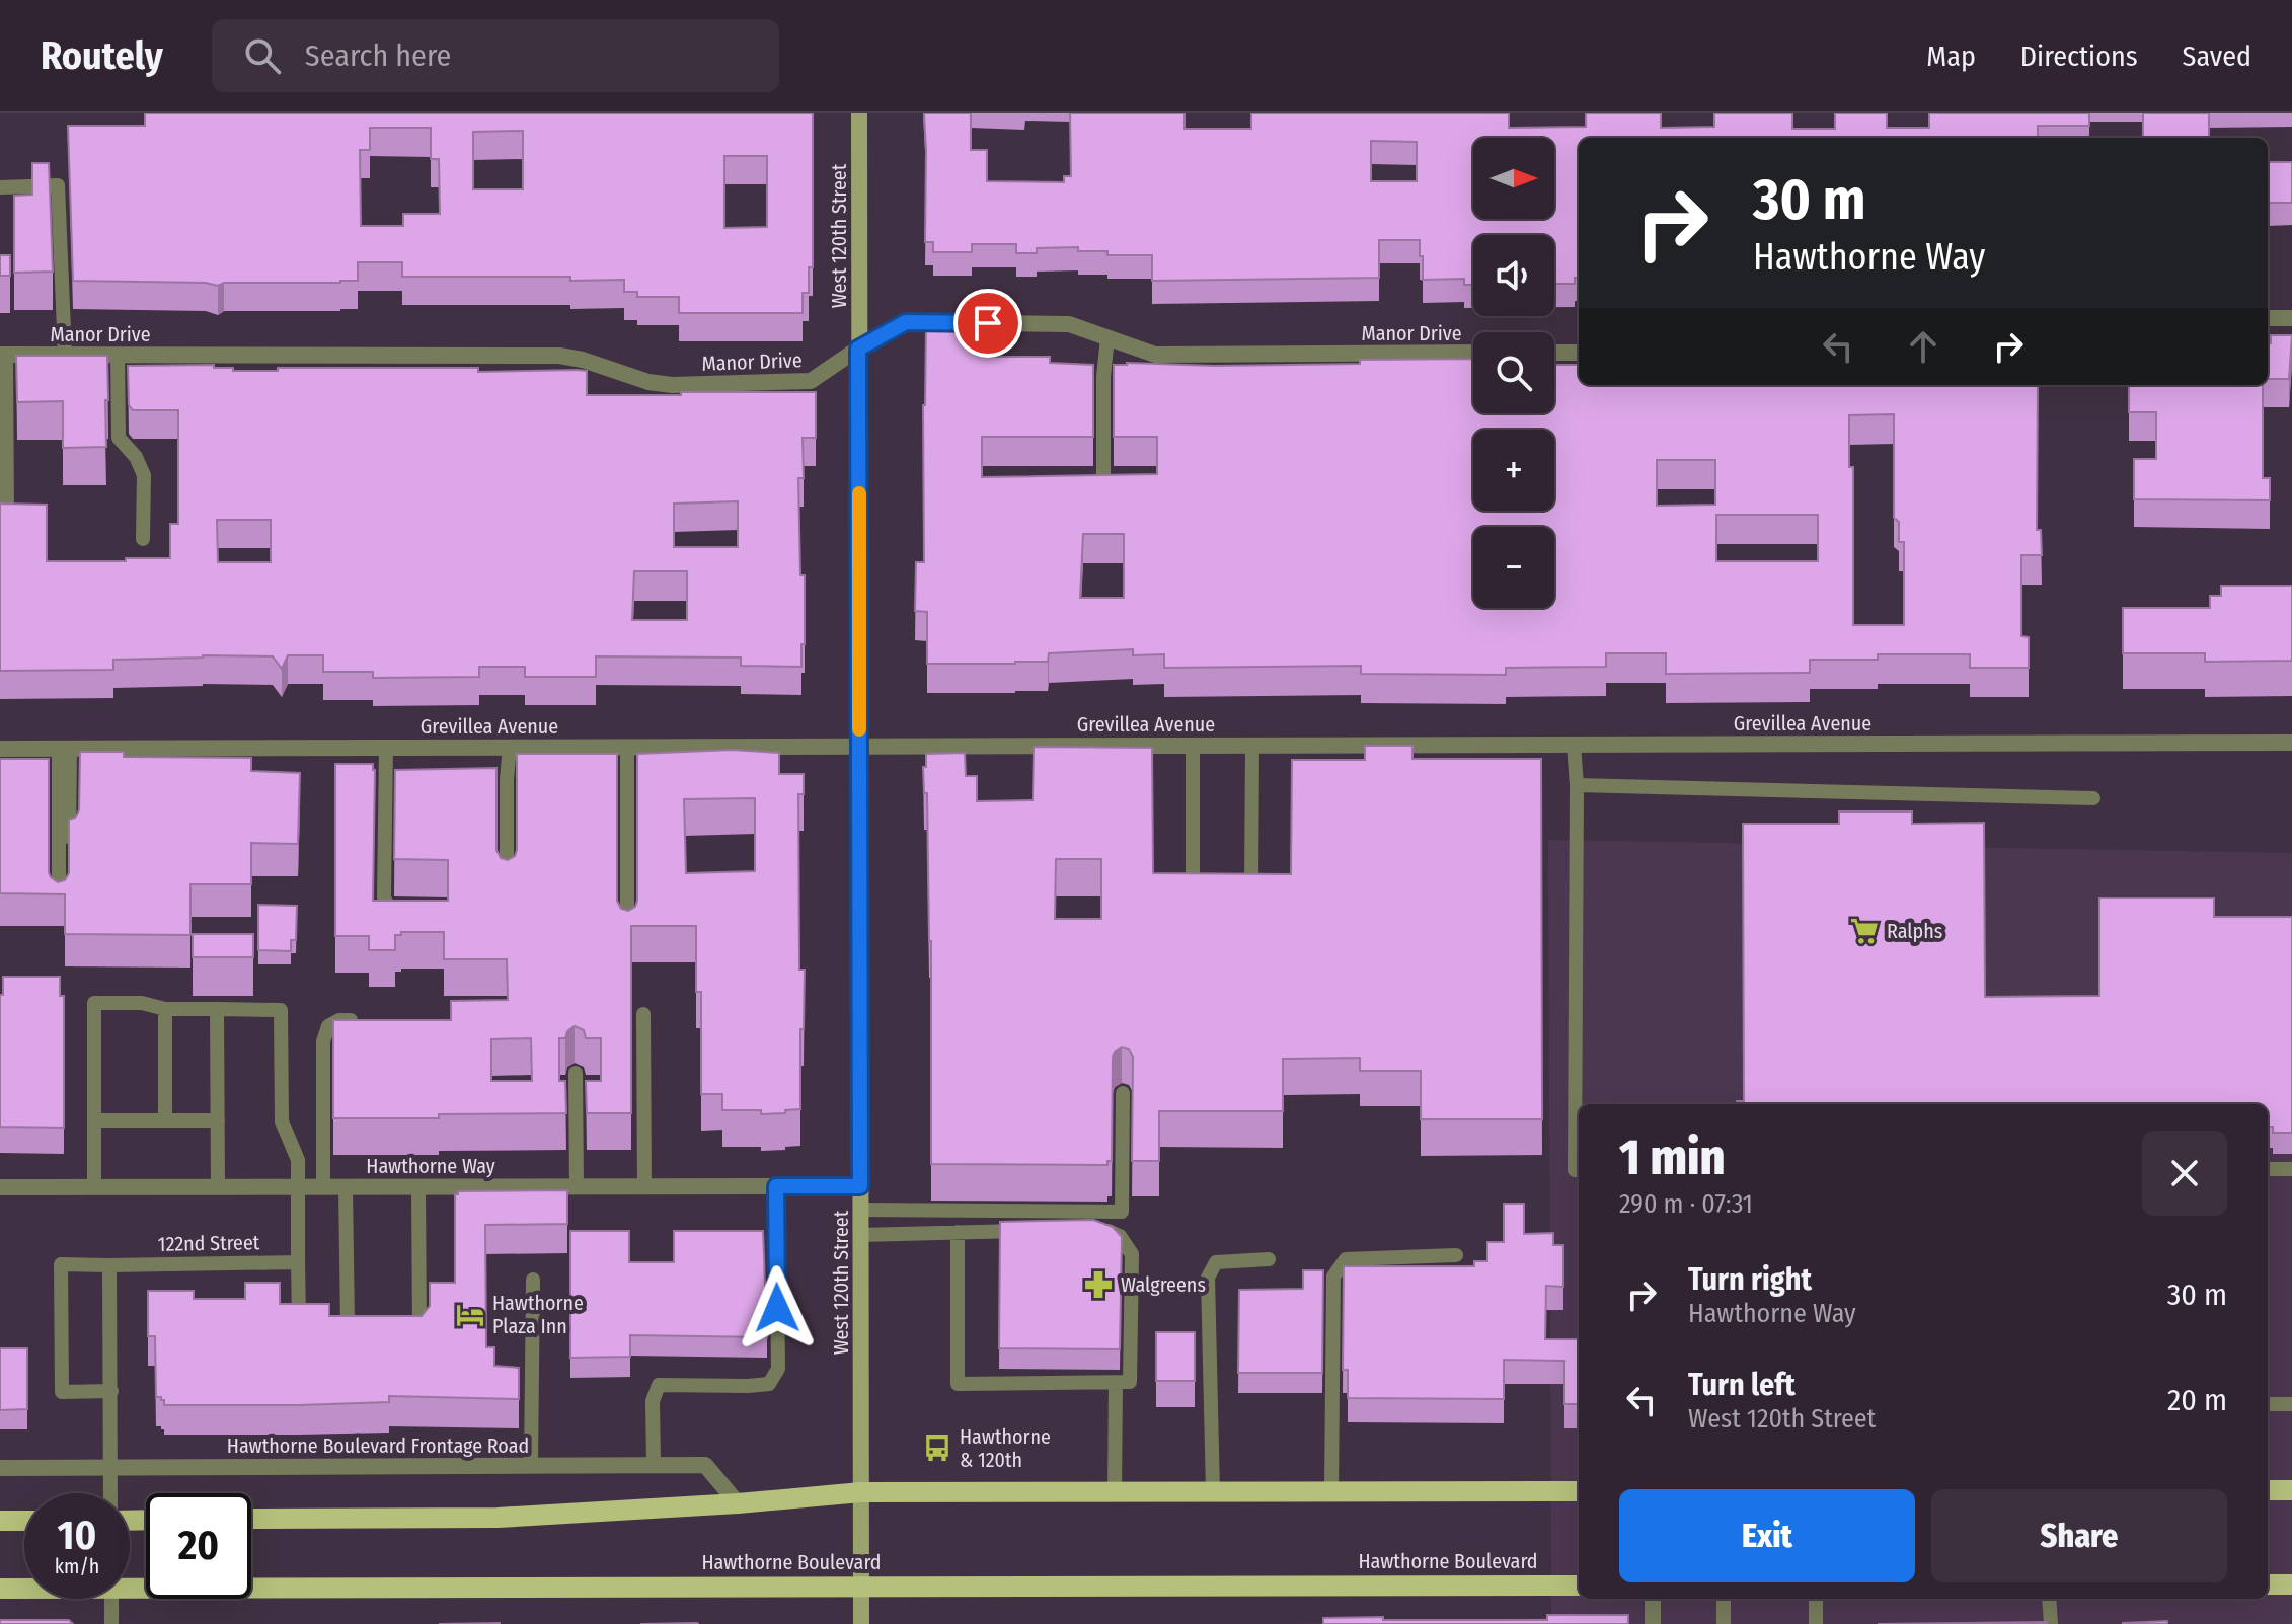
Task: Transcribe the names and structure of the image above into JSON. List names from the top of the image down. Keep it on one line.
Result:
{"streets":{"main road":["West 120th Street","Hawthorne Boulevard"],"street":["Manor Drive","Grevillea Avenue","Hawthorne Way","Hawthorne Boulevard Frontage Road"],"lane":["122nd Street"]},"crossings":[["West 120th Street","Manor Drive"],["West 120th Street","Grevillea Avenue"],["West 120th Street","Hawthorne Way"],["West 120th Street","Hawthorne Boulevard"]],"places":{"supermarket":["Ralphs"],"pharmacy":["Walgreens"],"hotel":["Hawthorne Plaza Inn"],"bus stop":["Hawthorne & 120th"]},"north":"right","page":{"header":"Routely","search":"Search here","nav":["Map","Directions","Saved"],"map_buttons":["+","−"],"turn":["30 m","Hawthorne Way"],"heading":["1 min","290 m · 07:31"],"list":[{"name":"Turn right","note":"Hawthorne Way","value":"30 m"},{"name":"Turn left","note":"West 120th Street","value":"20 m"}],"buttons":["Exit","Share"],"speed":"10 km/h","limit":"20"}}
